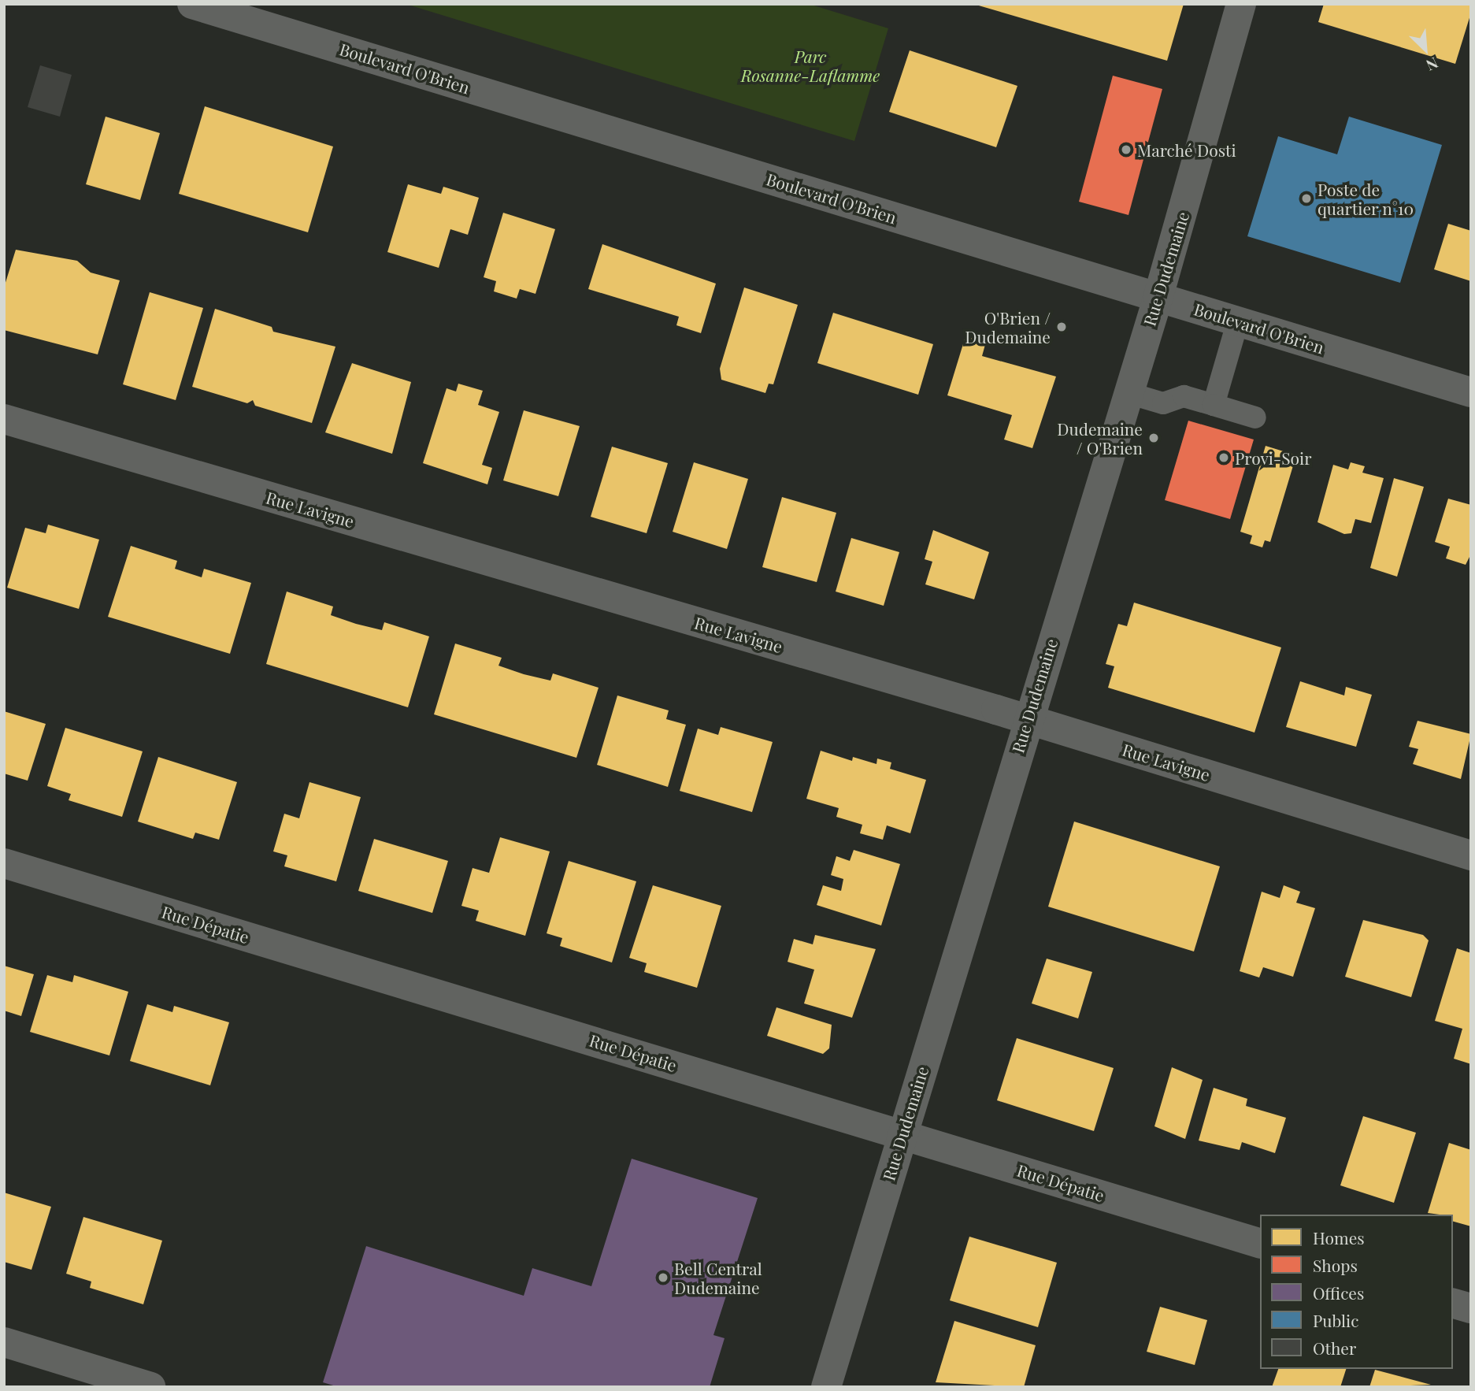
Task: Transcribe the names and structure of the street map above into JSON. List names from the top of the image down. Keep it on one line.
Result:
{"streets":{"street":["Boulevard O'Brien","Rue Dudemaine","Rue Lavigne","Rue Dépatie"]},"crossings":[["Boulevard O'Brien","Rue Dudemaine"],["Rue Dudemaine","Rue Lavigne"],["Rue Dudemaine","Rue Dépatie"]],"parks":["Parc Rosanne-Laflamme"],"places":["Marché Dosti","Poste de quartier n°10","O'Brien / Dudemaine","Dudemaine / O'Brien","Provi-Soir","Bell Central Dudemaine"],"legend":["Homes","Shops","Offices","Public","Other"],"north":"bottom right"}
